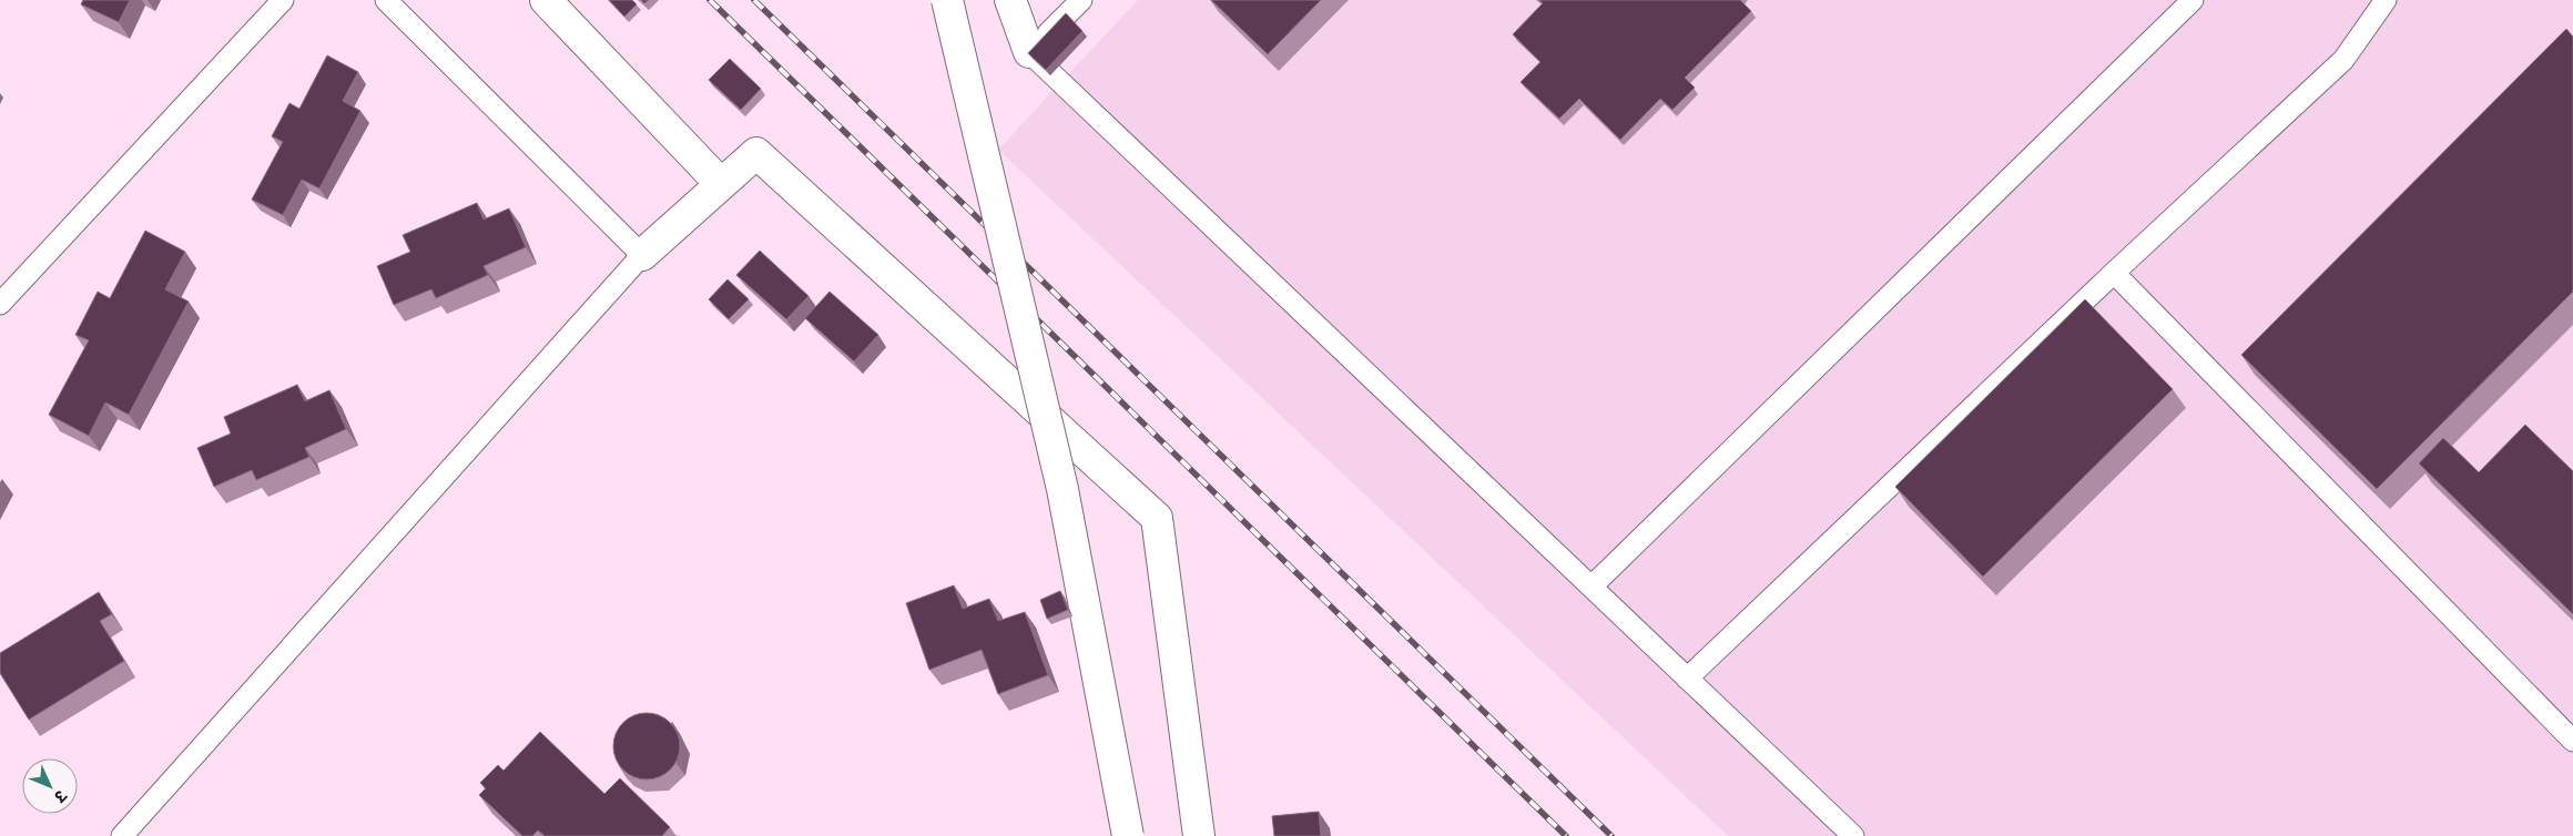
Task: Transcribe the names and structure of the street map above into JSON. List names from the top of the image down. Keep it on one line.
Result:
{"north":"bottom right"}
